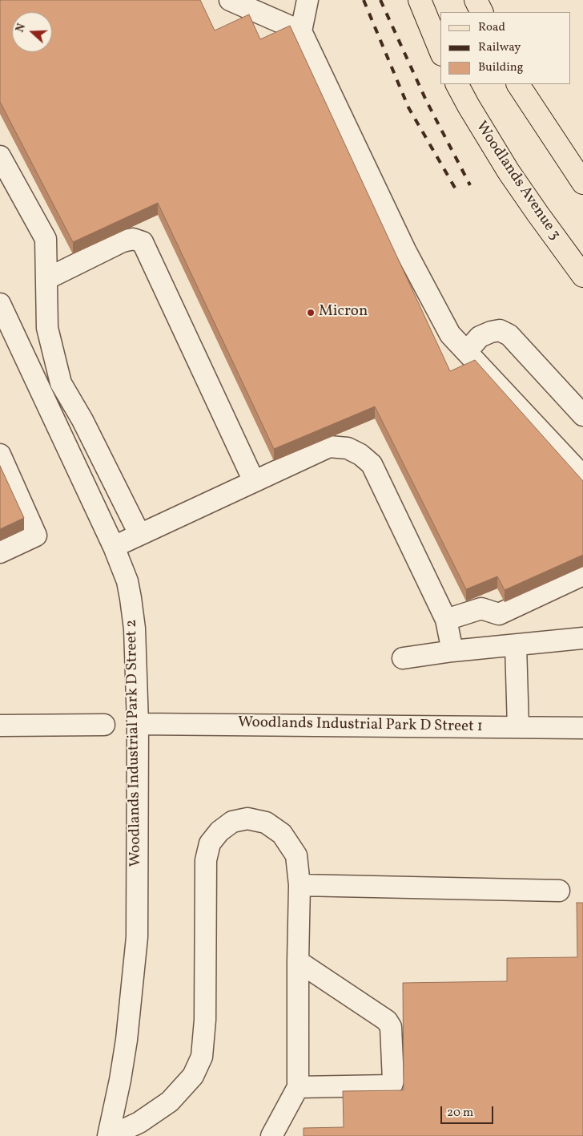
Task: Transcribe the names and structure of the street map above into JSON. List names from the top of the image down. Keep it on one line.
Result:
{"streets":{"main road":["Woodlands Avenue 3"],"street":["Woodlands Industrial Park D Street 1","Woodlands Industrial Park D Street 2"]},"crossings":[["Woodlands Industrial Park D Street 1","Woodlands Industrial Park D Street 2"]],"places":["Micron"],"legend":["Road","Railway","Building"],"scale_bar":"20 m","north":"left"}
